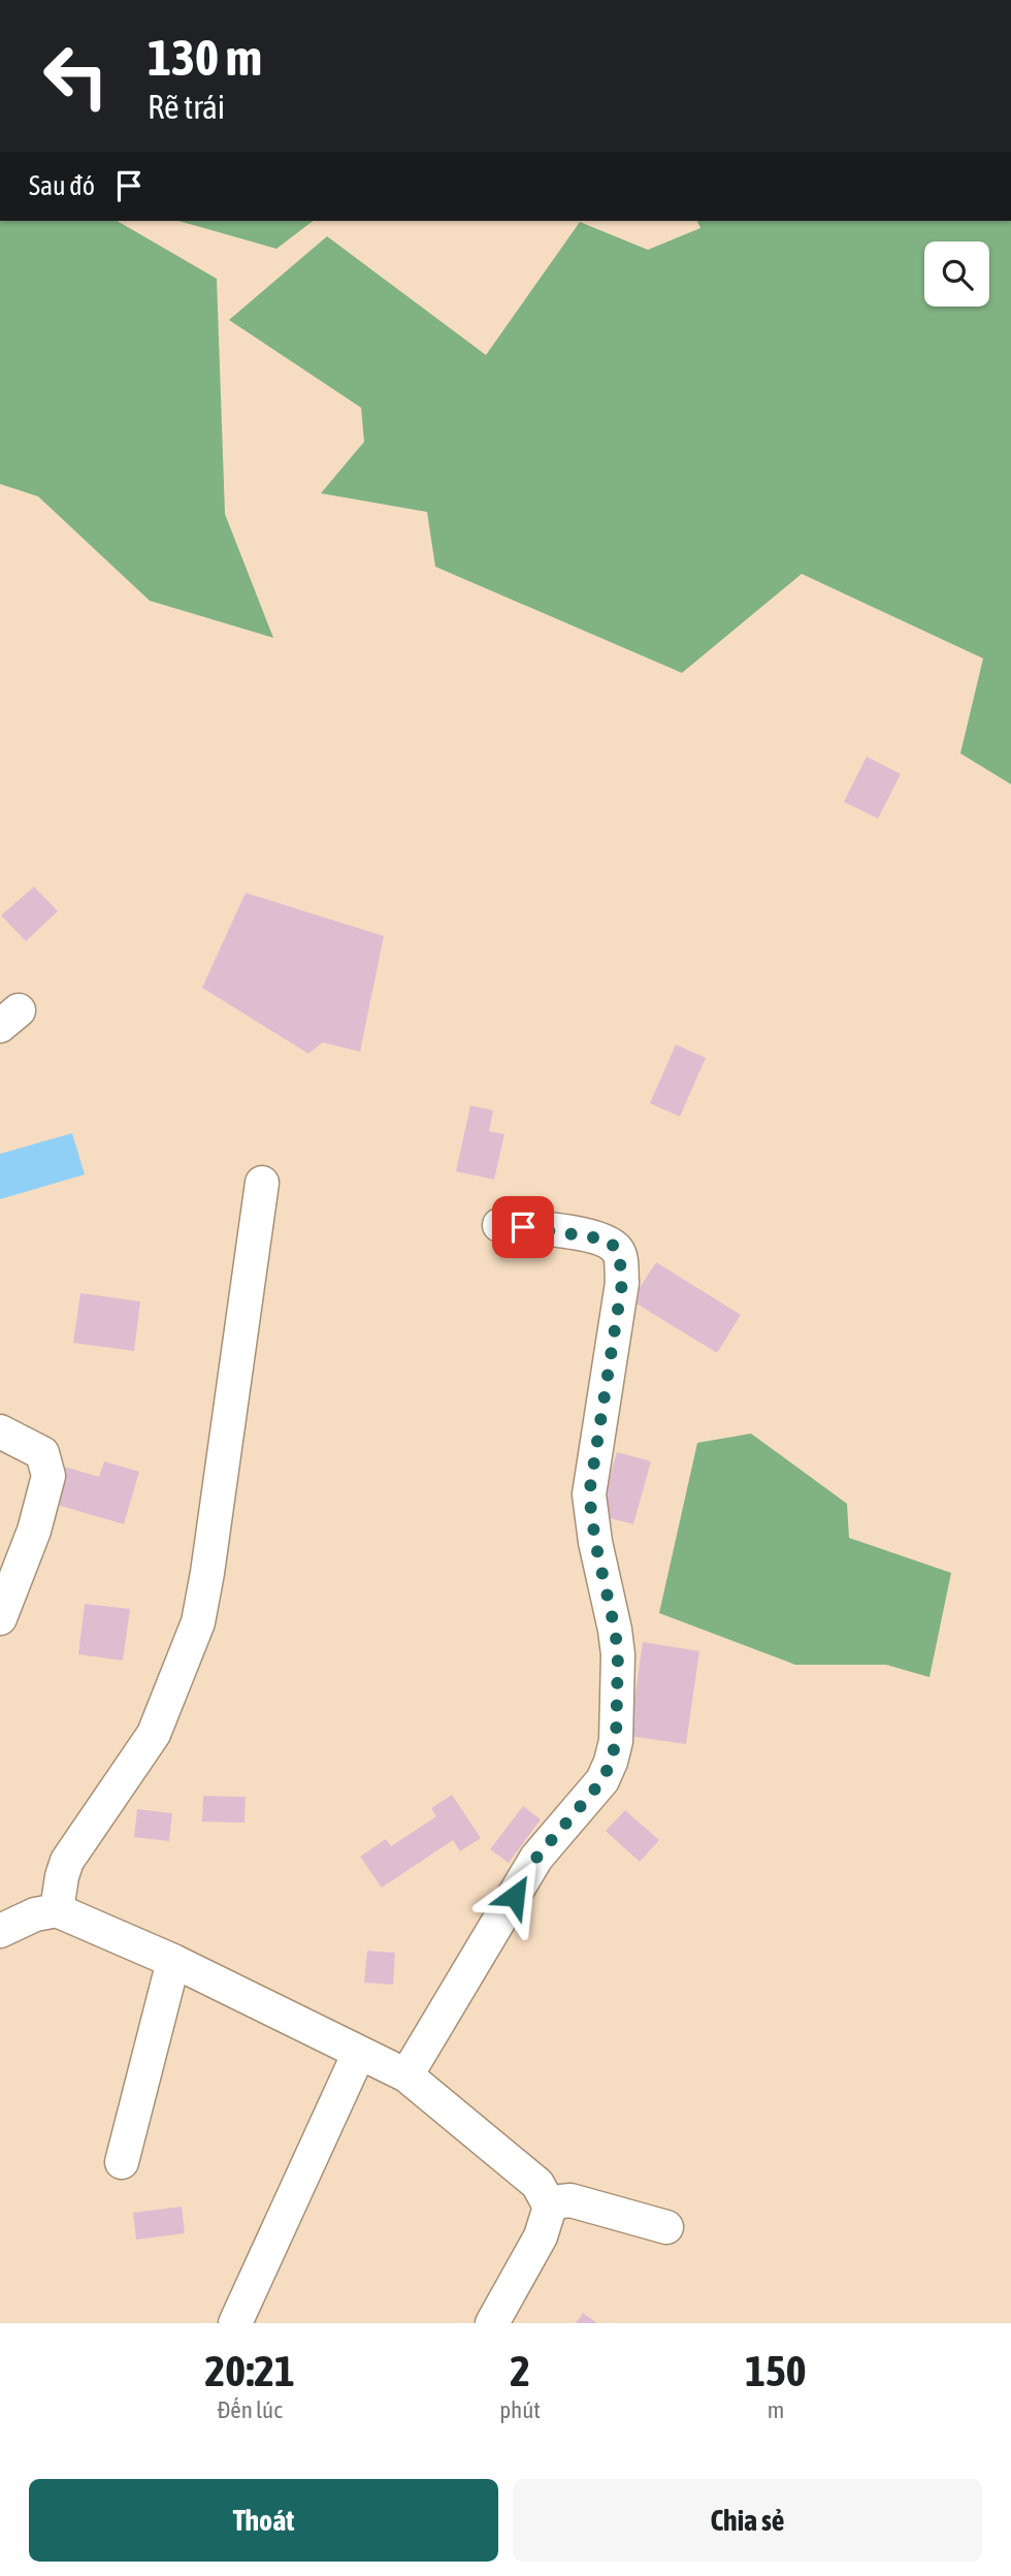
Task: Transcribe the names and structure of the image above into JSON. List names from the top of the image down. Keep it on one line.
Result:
{"page":{"turn":["130 m","Rẽ trái"],"then":"Sau đó","eta":["20:21","Đến lúc","2","phút","150","m"],"buttons":["Thoát","Chia sẻ"]}}
